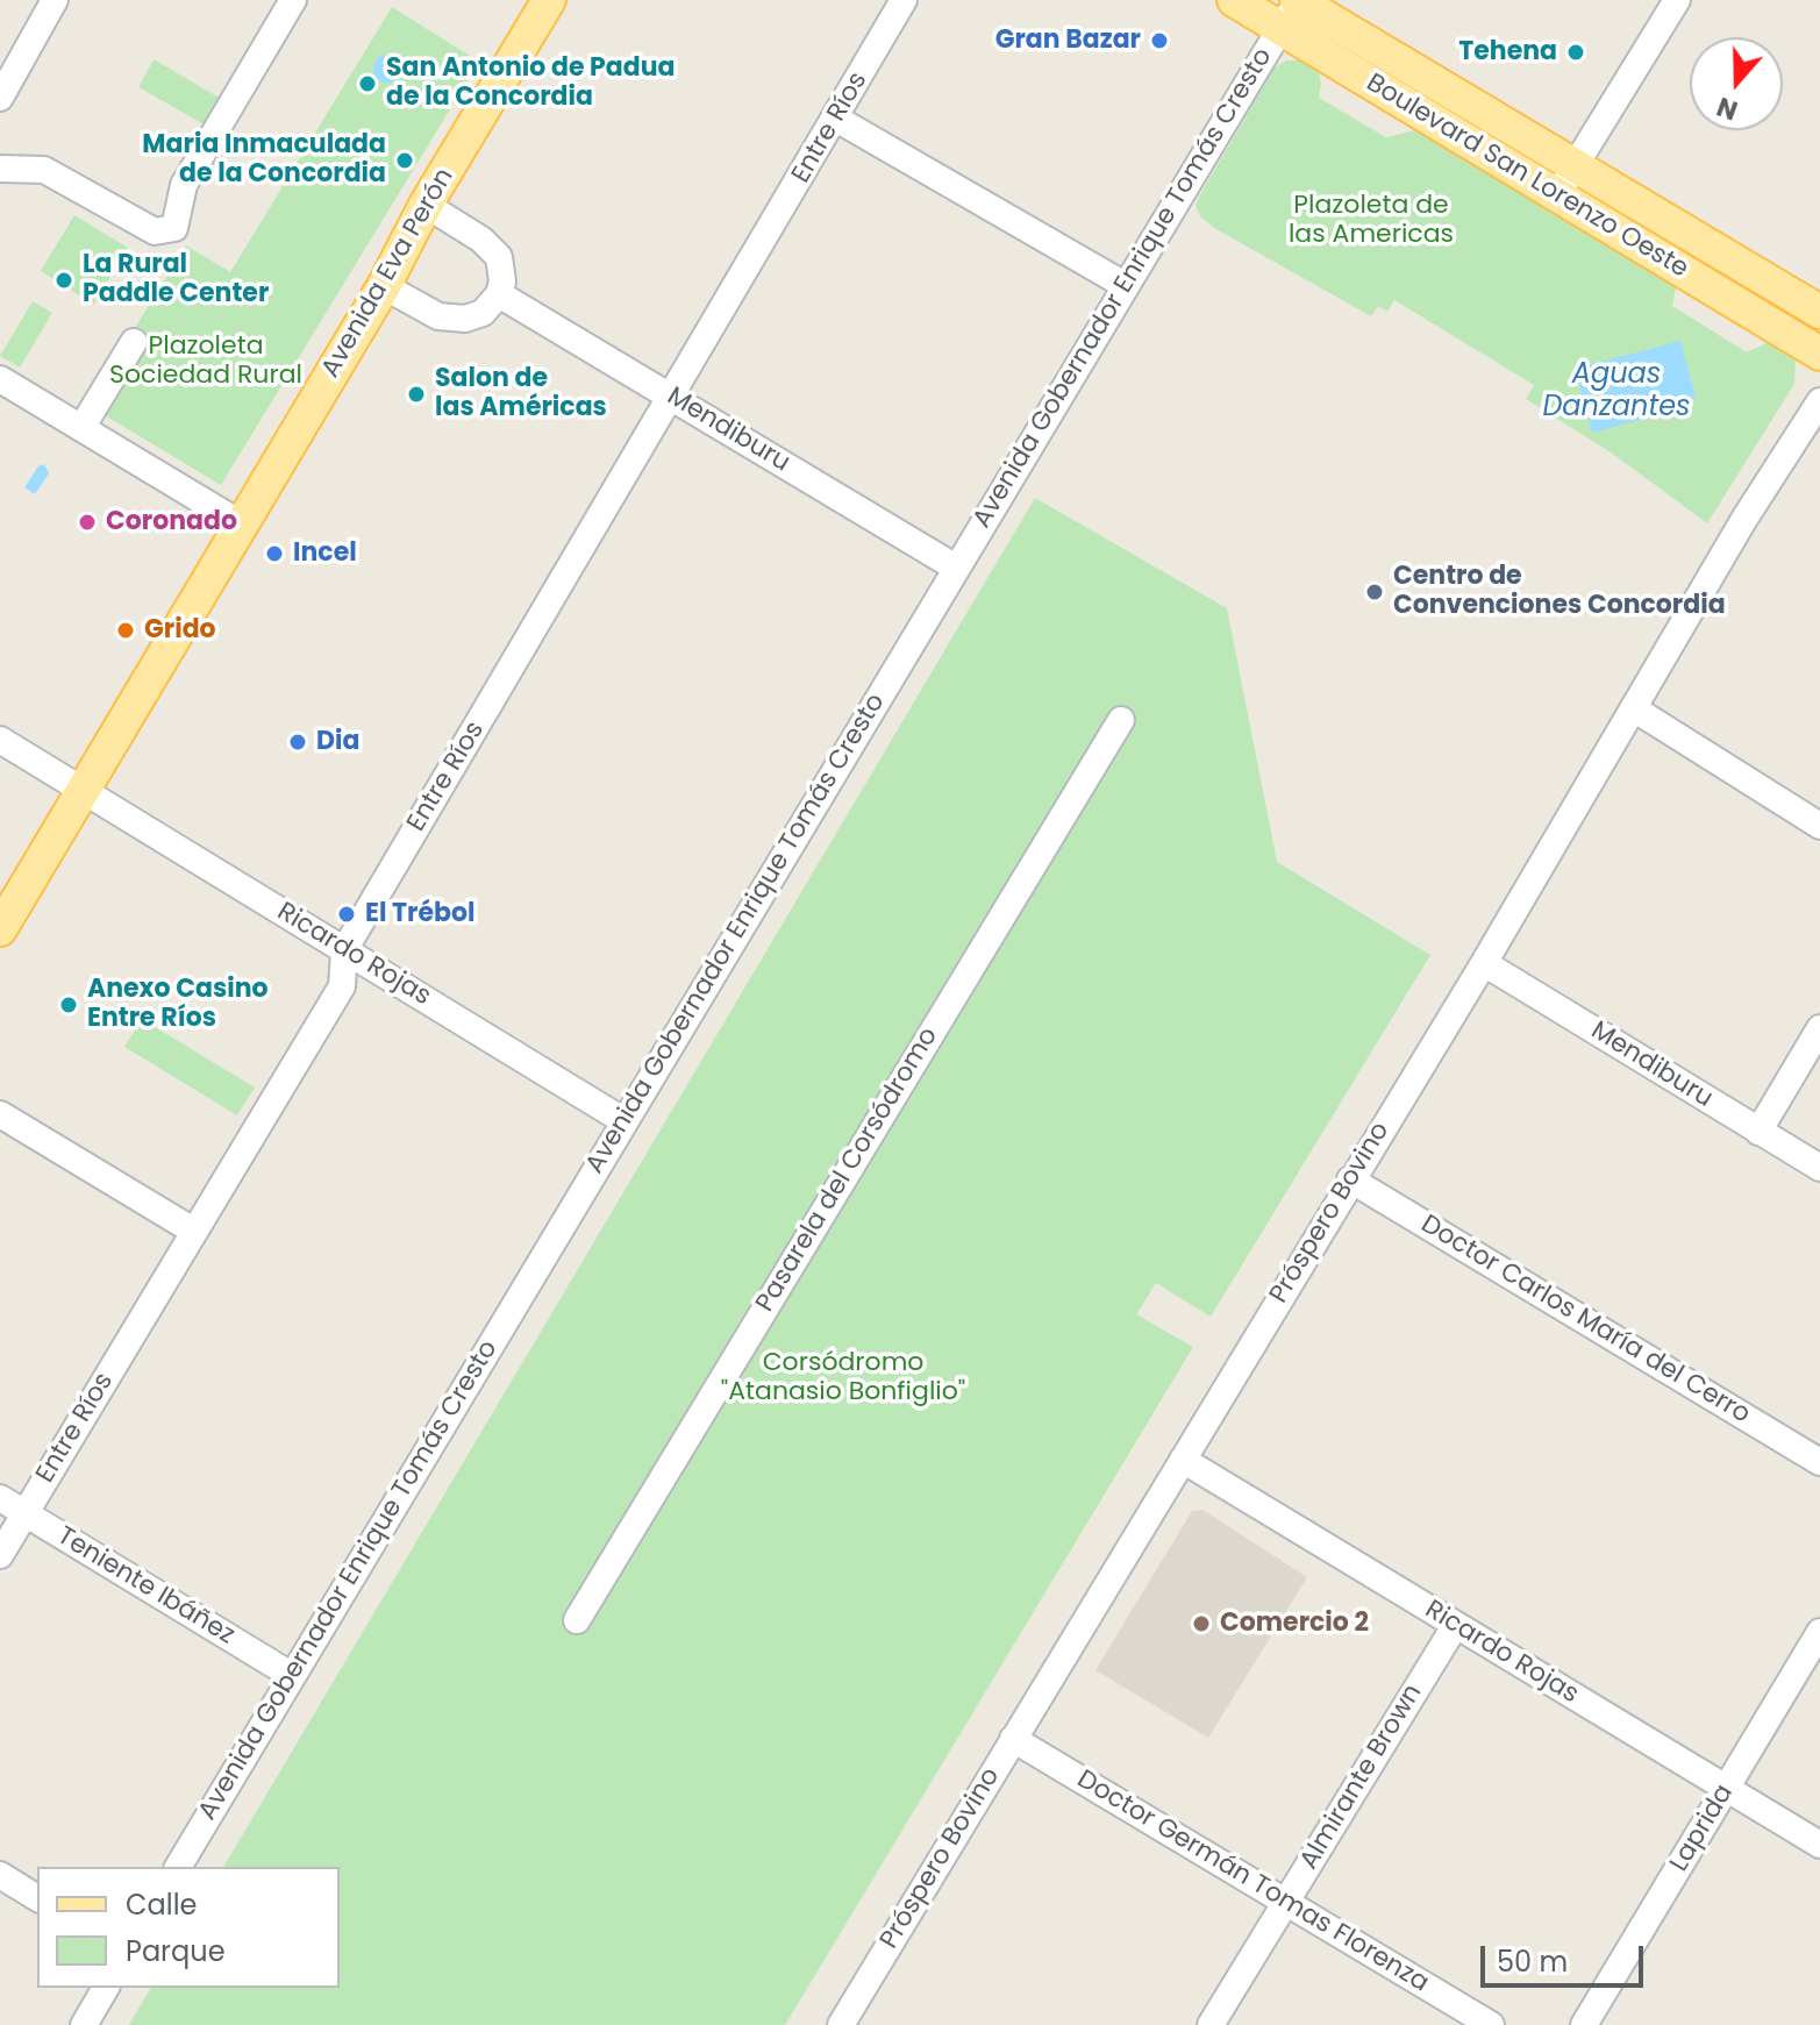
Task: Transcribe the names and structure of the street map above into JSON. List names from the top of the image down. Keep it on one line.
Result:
{"streets":{"main road":["Boulevard San Lorenzo Oeste","Avenida Eva Perón"],"street":["Entre Ríos","Avenida Gobernador Enrique Tomás Cresto","Mendiburu","Ricardo Rojas","Pasarela del Corsódromo","Próspero Bovino","Doctor Carlos María del Cerro","Teniente Ibáñez","Almirante Brown","Laprida","Doctor Germán Tomas Florenza"]},"crossings":[["Entre Ríos","Mendiburu"],["Entre Ríos","Ricardo Rojas"],["Entre Ríos","Teniente Ibáñez"],["Boulevard San Lorenzo Oeste","Avenida Gobernador Enrique Tomás Cresto"],["Avenida Eva Perón","Ricardo Rojas"],["Avenida Gobernador Enrique Tomás Cresto","Mendiburu"],["Avenida Gobernador Enrique Tomás Cresto","Ricardo Rojas"],["Avenida Gobernador Enrique Tomás Cresto","Teniente Ibáñez"],["Mendiburu","Próspero Bovino"],["Ricardo Rojas","Próspero Bovino"],["Ricardo Rojas","Almirante Brown"],["Ricardo Rojas","Laprida"],["Próspero Bovino","Doctor Carlos María del Cerro"],["Próspero Bovino","Doctor Germán Tomas Florenza"],["Almirante Brown","Doctor Germán Tomas Florenza"]],"water":["Aguas Danzantes"],"parks":["Plazoleta de las Americas","Plazoleta Sociedad Rural","Corsódromo \"Atanasio Bonfiglio\""],"places":["Gran Bazar","Tehena","San Antonio de Padua de la Concordia","Maria Inmaculada de la Concordia","La Rural Paddle Center","Salon de las Américas","Coronado","Incel","Centro de Convenciones Concordia","Grido","Dia","El Trébol","Anexo Casino Entre Ríos","Comercio 2"],"legend":["Calle","Parque"],"scale_bar":"50 m","north":"bottom"}
